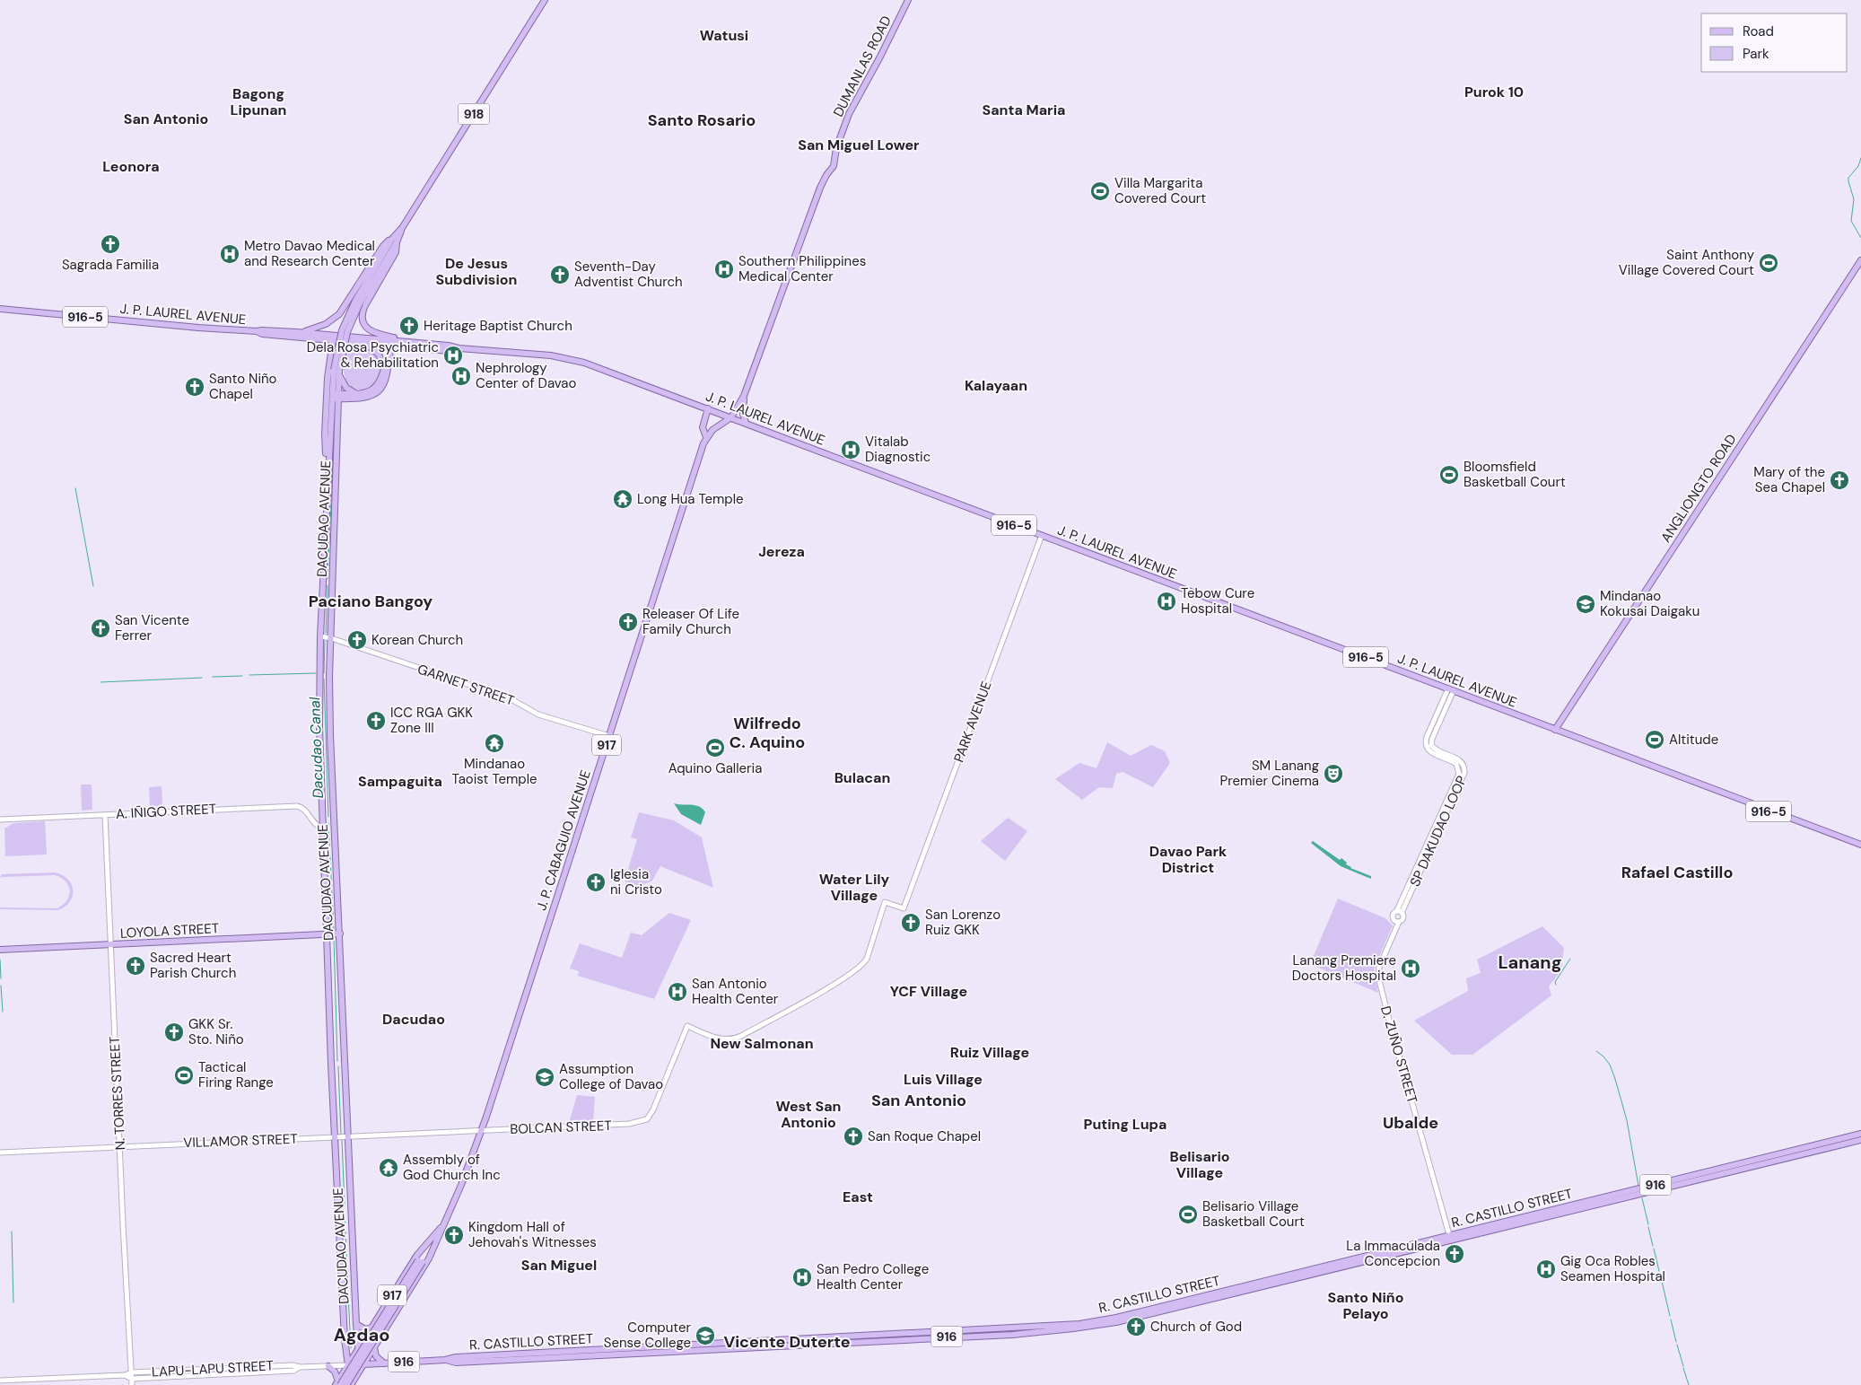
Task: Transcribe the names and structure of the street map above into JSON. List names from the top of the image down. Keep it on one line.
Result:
{"streets":{"main road":["DUMANLAS ROAD","918","J. P. LAUREL AVENUE","916-5","ANGLIONGTO ROAD","DACUDAO AVENUE","917","J. P. CABAGUIO AVENUE","LOYOLA STREET","916","R. CASTILLO STREET"],"street":["GARNET STREET","PARK AVENUE","A. IÑIGO STREET","SP DAKUDAO LOOP","D. ZUÑO STREET","N. TORRES STREET","BOLCAN STREET","VILLAMOR STREET","LAPU-LAPU STREET"]},"crossings":[["DUMANLAS ROAD","J. P. LAUREL AVENUE"],["918","DACUDAO AVENUE"],["J. P. LAUREL AVENUE","ANGLIONGTO ROAD"],["J. P. LAUREL AVENUE","DACUDAO AVENUE"],["J. P. LAUREL AVENUE","PARK AVENUE"],["J. P. LAUREL AVENUE","SP DAKUDAO LOOP"],["DACUDAO AVENUE","GARNET STREET"],["DACUDAO AVENUE","A. IÑIGO STREET"],["DACUDAO AVENUE","J. P. CABAGUIO AVENUE"],["DACUDAO AVENUE","LOYOLA STREET"],["DACUDAO AVENUE","VILLAMOR STREET"],["DACUDAO AVENUE","916"],["DACUDAO AVENUE","R. CASTILLO STREET"],["DACUDAO AVENUE","LAPU-LAPU STREET"],["GARNET STREET","J. P. CABAGUIO AVENUE"],["PARK AVENUE","BOLCAN STREET"],["A. IÑIGO STREET","N. TORRES STREET"],["SP DAKUDAO LOOP","D. ZUÑO STREET"],["J. P. CABAGUIO AVENUE","BOLCAN STREET"],["J. P. CABAGUIO AVENUE","VILLAMOR STREET"],["J. P. CABAGUIO AVENUE","916"],["J. P. CABAGUIO AVENUE","R. CASTILLO STREET"],["J. P. CABAGUIO AVENUE","LAPU-LAPU STREET"],["LOYOLA STREET","N. TORRES STREET"],["D. ZUÑO STREET","R. CASTILLO STREET"],["N. TORRES STREET","VILLAMOR STREET"],["N. TORRES STREET","LAPU-LAPU STREET"],["BOLCAN STREET","VILLAMOR STREET"],["916","R. CASTILLO STREET"],["916","LAPU-LAPU STREET"]],"districts":["Watusi","Purok 10","Bagong Lipunan","Santa Maria","San Antonio","Santo Rosario","San Miguel Lower","Leonora","De Jesus Subdivision","Kalayaan","Jereza","Paciano Bangoy","Wilfredo C. Aquino","Bulacan","Sampaguita","Davao Park District","Rafael Castillo","Water Lily Village","Lanang","YCF Village","Dacudao","New Salmonan","Ruiz Village","Luis Village","San Antonio","West San Antonio","Ubalde","Puting Lupa","Belisario Village","East","San Miguel","Santo Niño Pelayo","Agdao","Vicente Duterte"],"water":["Dacudao Canal"],"places":{"sports":["Villa Margarita Covered Court","Saint Anthony Village Covered Court","Bloomsfield Basketball Court","Altitude","Aquino Galleria","Tactical Firing Range","Belisario Village Basketball Court"],"church":["Sagrada Familia","Seventh-Day Adventist Church","Heritage Baptist Church","Santo Niño Chapel","Mary of the Sea Chapel","Releaser Of Life Family Church","San Vicente Ferrer","Korean Church","ICC RGA GKK Zone III","Iglesia ni Cristo","San Lorenzo Ruiz GKK","Sacred Heart Parish Church","GKK Sr. Sto. Niño","San Roque Chapel","Kingdom Hall of Jehovah's Witnesses","La Immaculada Concepcion","Church of God"],"hospital":["Metro Davao Medical and Research Center","Southern Philippines Medical Center","Dela Rosa Psychiatric & Rehabilitation","Nephrology Center of Davao","Vitalab Diagnostic","Tebow Cure Hospital","Lanang Premiere Doctors Hospital","San Antonio Health Center","Gig Oca Robles Seamen Hospital","San Pedro College Health Center"],"temple":["Long Hua Temple","Mindanao Taoist Temple","Assembly of God Church Inc"],"school or university":["Mindanao Kokusai Daigaku","Assumption College of Davao","Computer Sense College"],"theatre":["SM Lanang Premier Cinema"]},"legend":["Road","Park"]}
